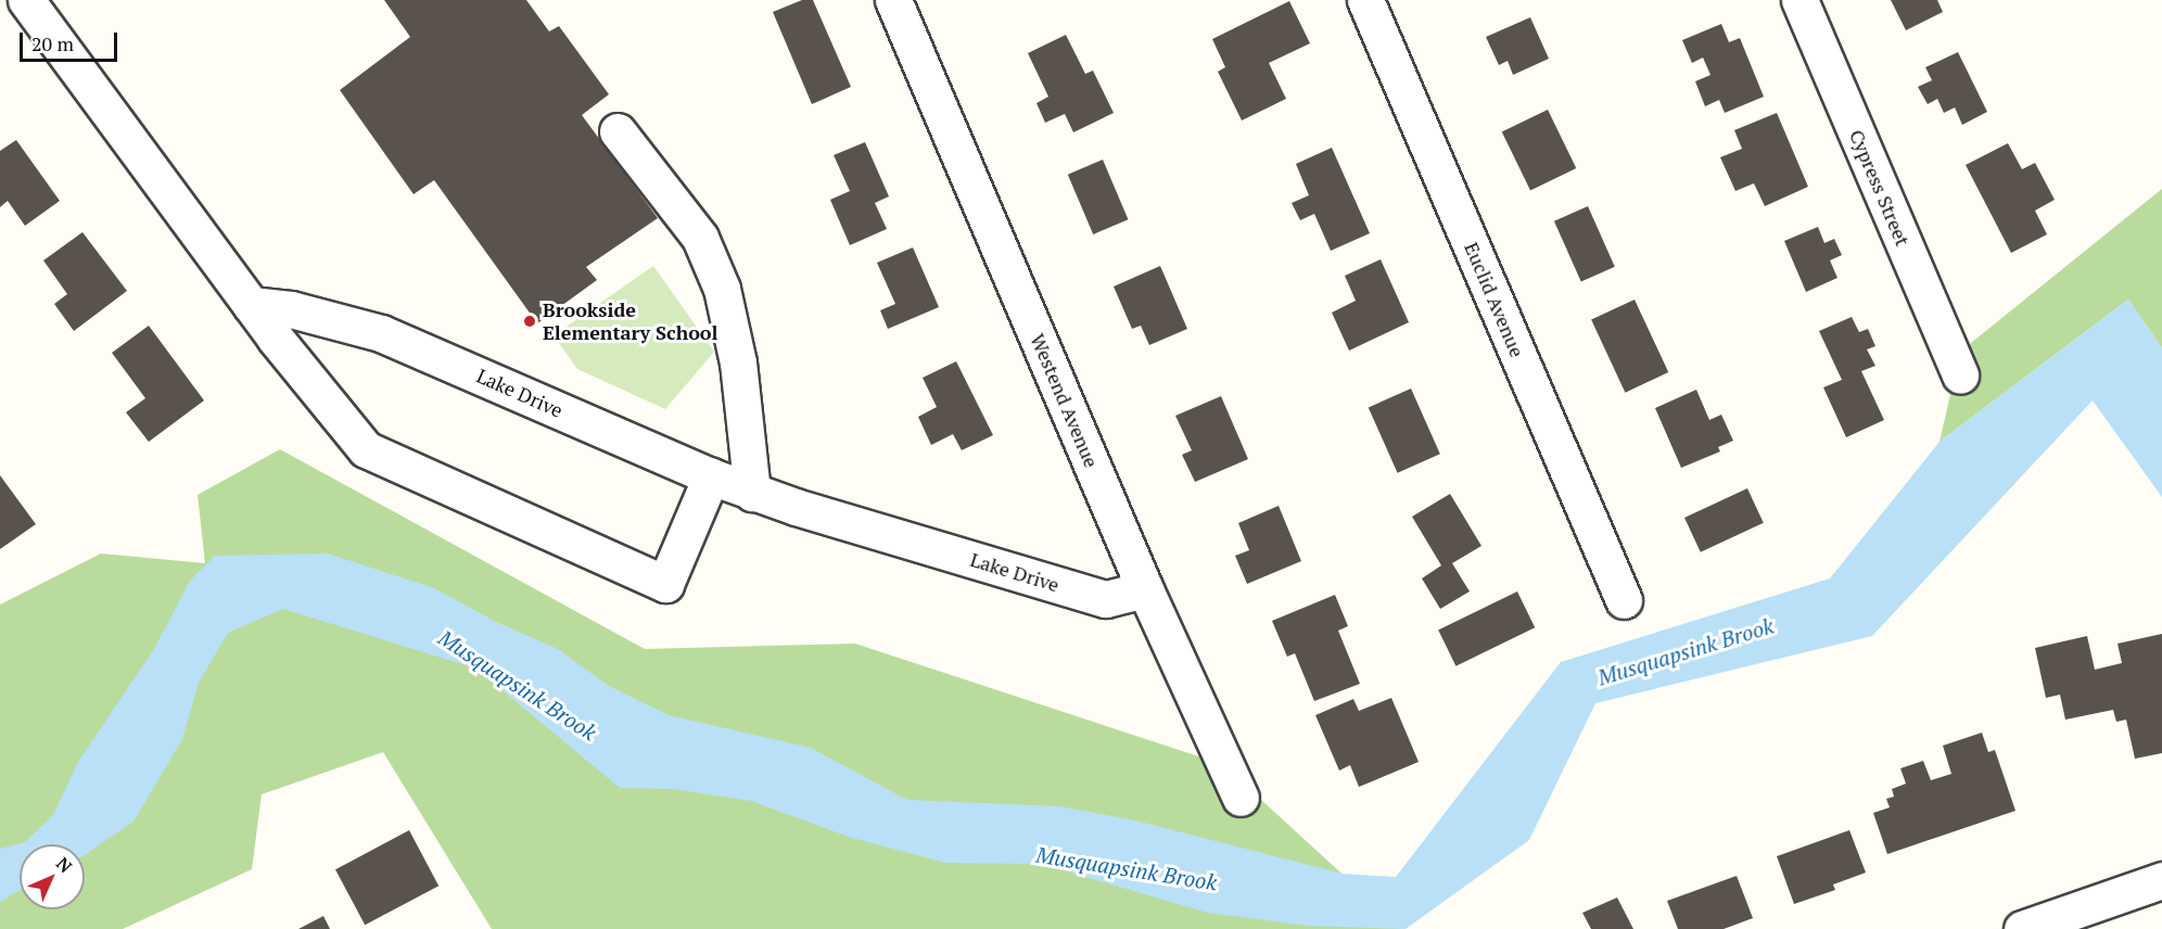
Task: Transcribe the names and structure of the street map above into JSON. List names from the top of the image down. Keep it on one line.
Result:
{"streets":{"street":["Cypress Street","Euclid Avenue","Lake Drive","Westend Avenue"]},"crossings":[["Lake Drive","Westend Avenue"]],"water":["Musquapsink Brook"],"places":["Brookside Elementary School"],"scale_bar":"20 m","north":"top right"}
